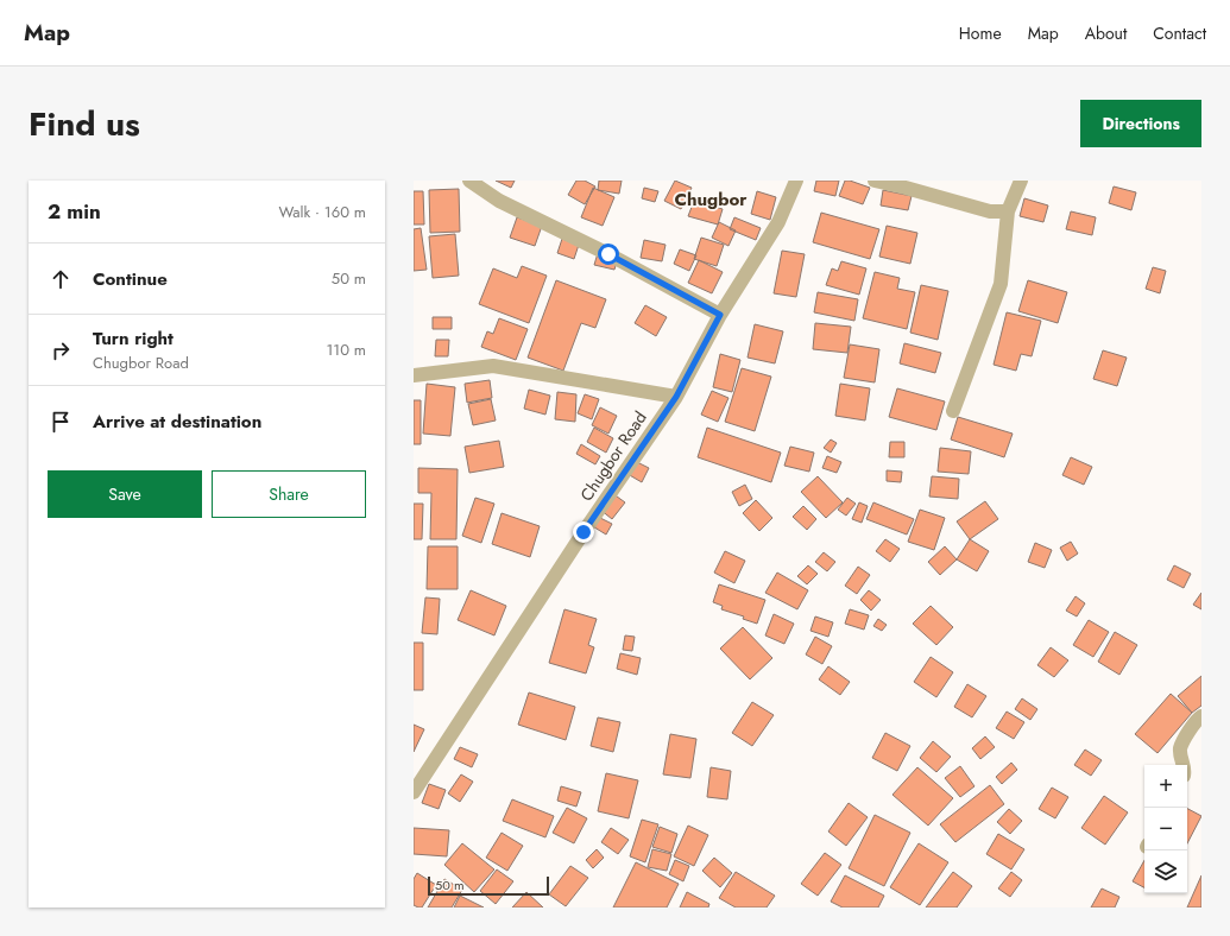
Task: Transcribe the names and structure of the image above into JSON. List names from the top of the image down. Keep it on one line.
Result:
{"streets":{"street":["Chugbor Road"]},"districts":["Chugbor"],"scale_bar":"50 m","page":{"header":"Map","nav":["Home","Map","About","Contact"],"title":"Find us","buttons":["Directions",["Save","Share"]],"heading":["2 min","Walk · 160 m"],"list":[["Continue","50 m"],["Turn right","Chugbor Road","110 m"],"Arrive at destination"],"map_buttons":["+","−"],"scale":"50 m"}}
